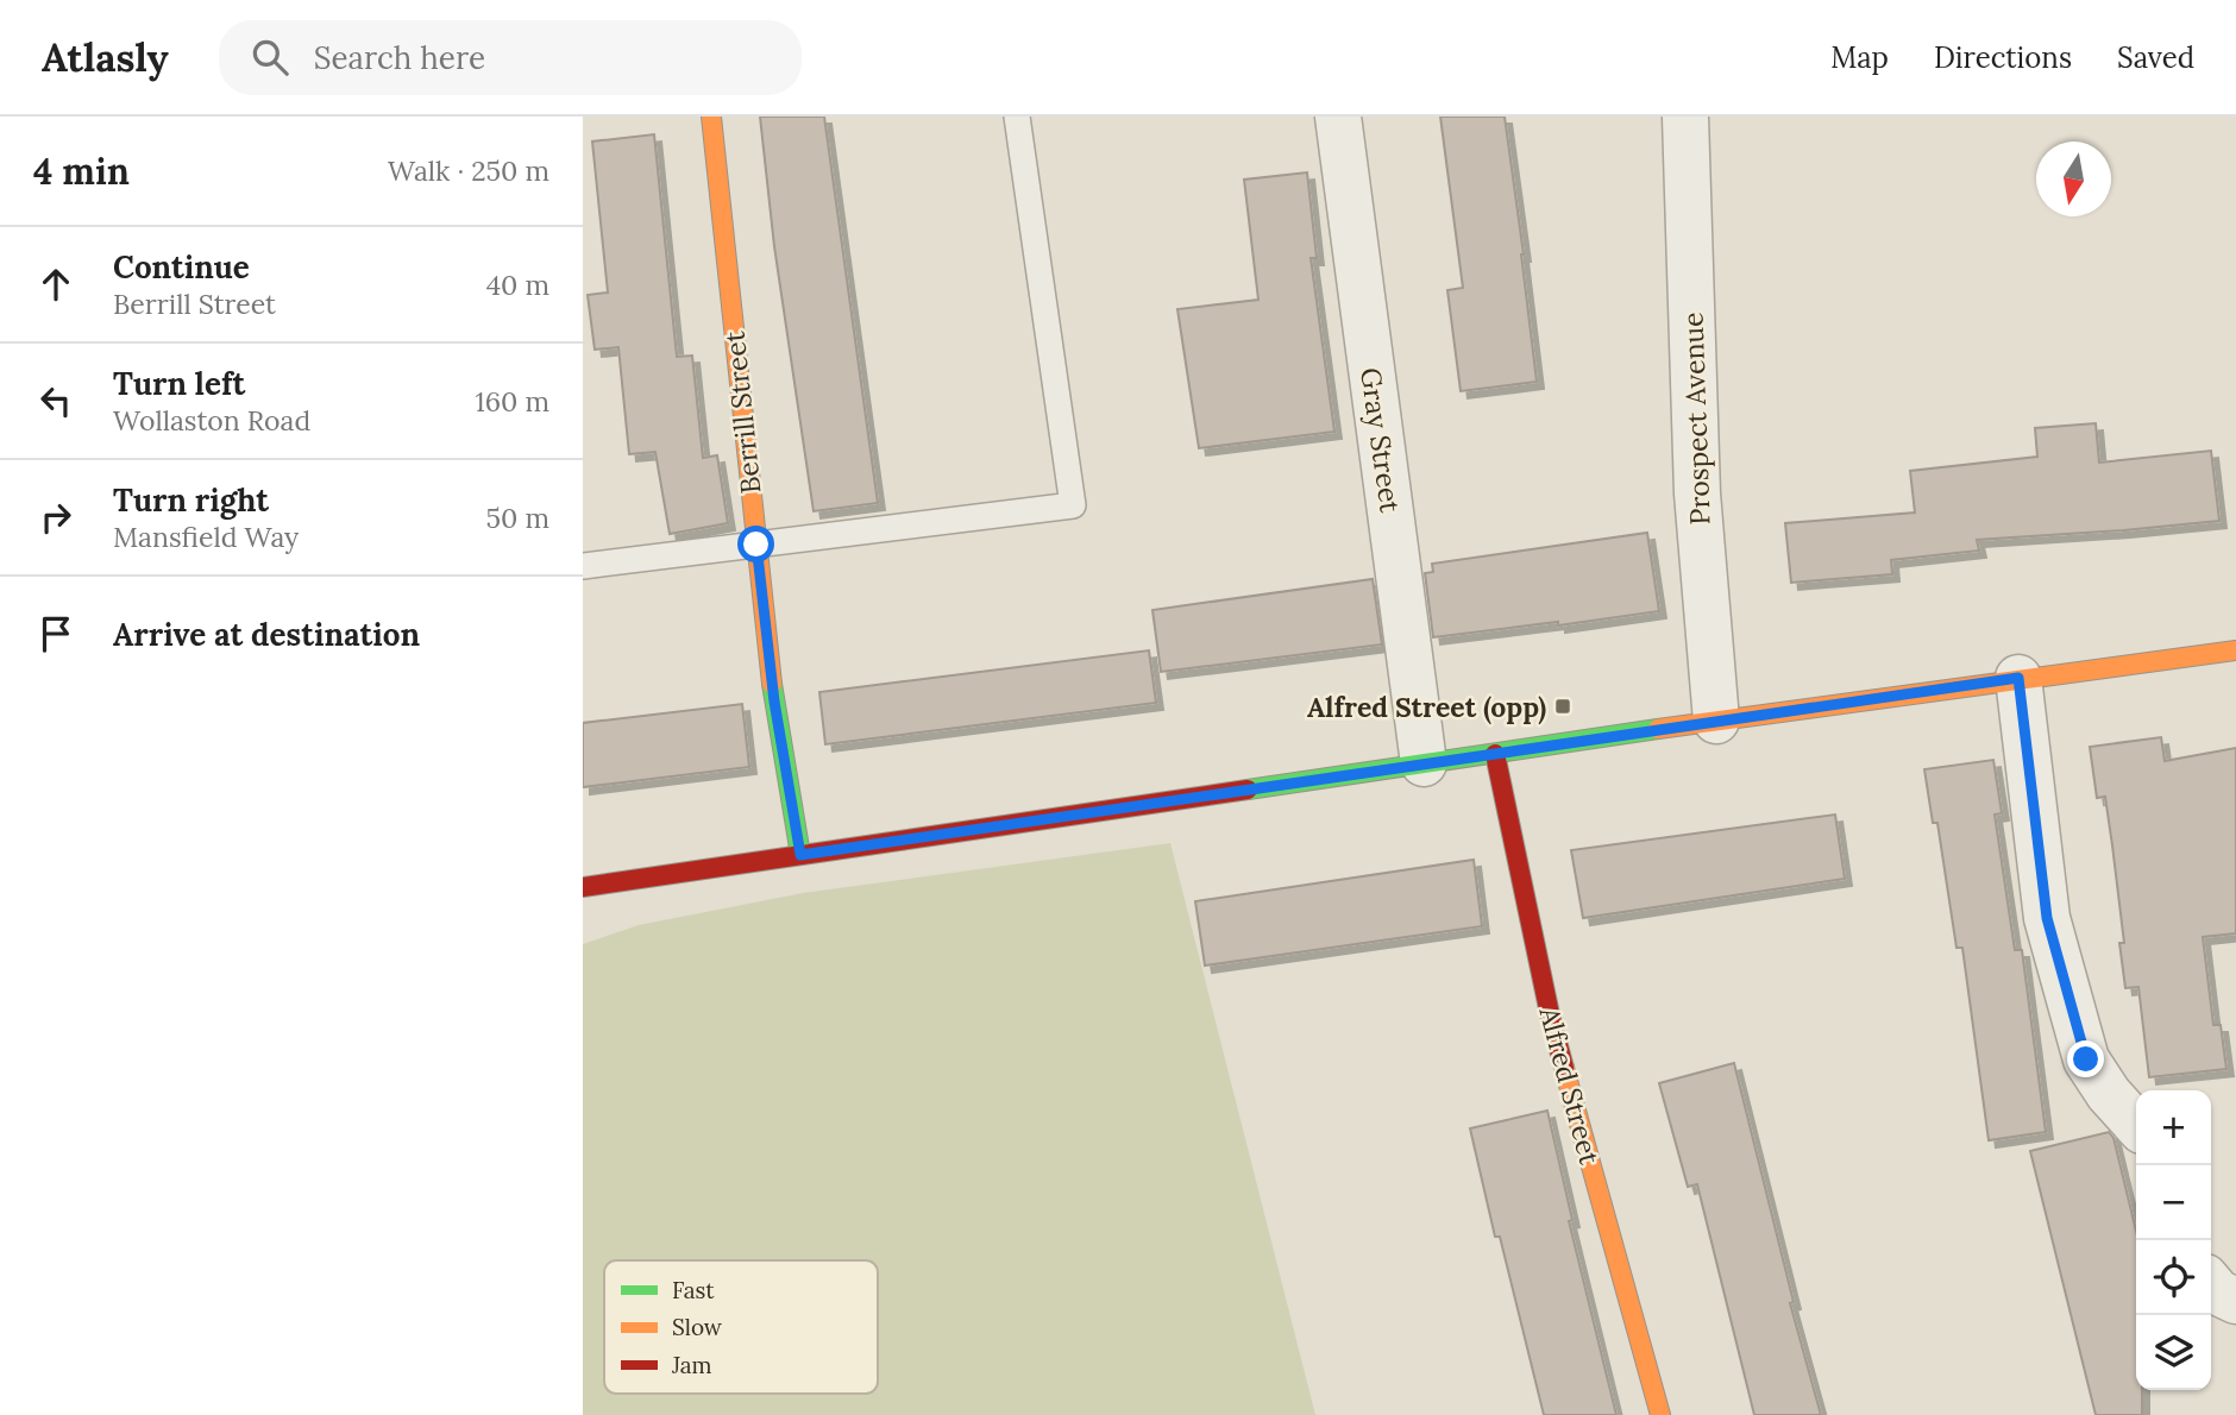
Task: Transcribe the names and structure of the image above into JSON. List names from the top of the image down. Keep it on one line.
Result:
{"streets":{"main road":["Berrill Street","Alfred Street"],"street":["Prospect Avenue","Gray Street"]},"places":{"transit":["Alfred Street (opp)"]},"legend":["Fast","Slow","Jam"],"north":"bottom","page":{"header":"Atlasly","search":"Search here","nav":["Map","Directions","Saved"],"heading":["4 min","Walk · 250 m"],"list":[["Continue","Berrill Street","40 m"],["Turn left","Wollaston Road","160 m"],["Turn right","Mansfield Way","50 m"],"Arrive at destination"],"map_buttons":["+","−"]}}
